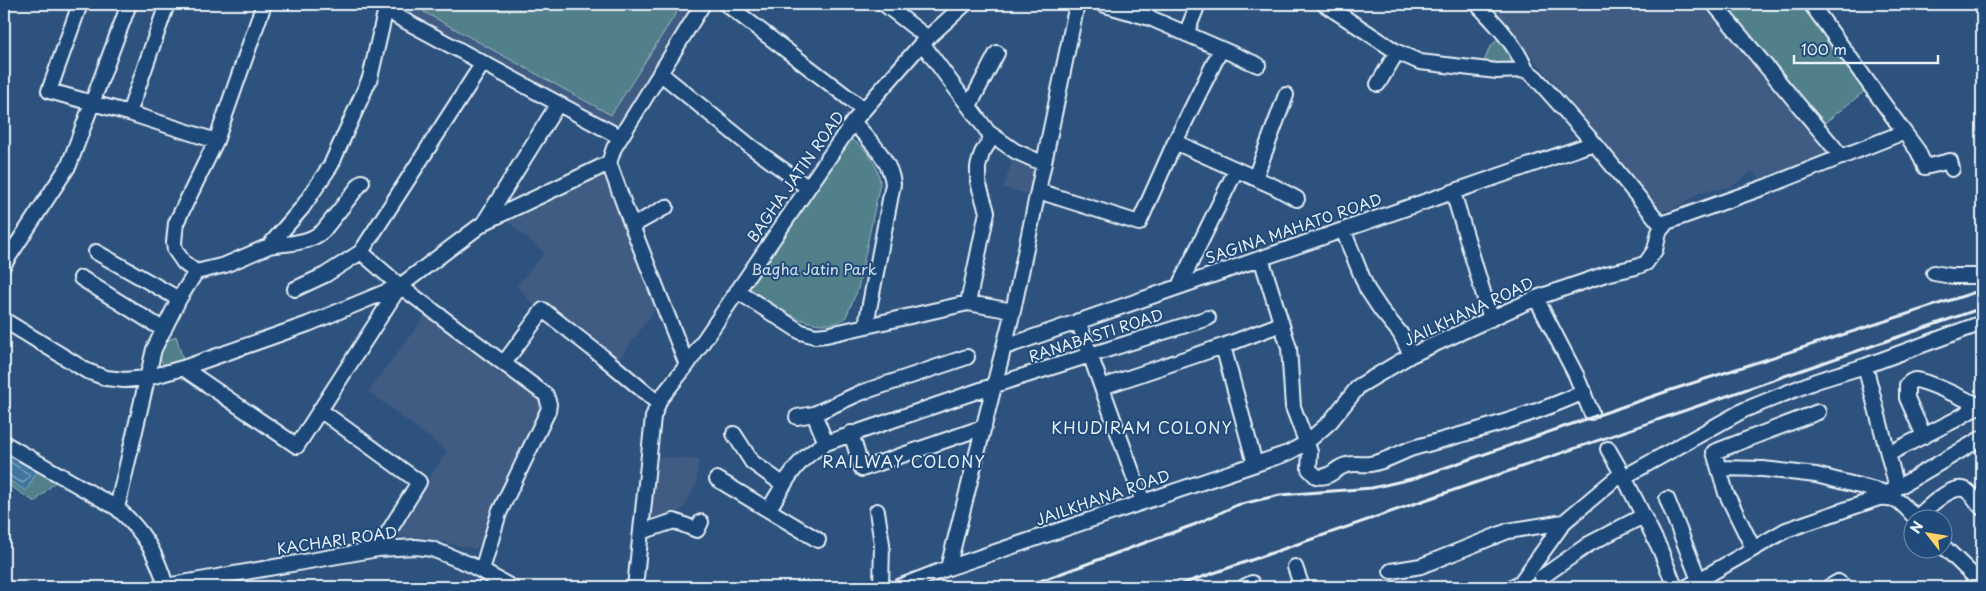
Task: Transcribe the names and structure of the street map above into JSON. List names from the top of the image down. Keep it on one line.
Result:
{"streets":{"street":["BAGHA JATIN ROAD","SAGINA MAHATO ROAD","JAILKHANA ROAD","RANABASTI ROAD","KACHARI ROAD"]},"districts":["KHUDIRAM COLONY","RAILWAY COLONY"],"parks":["Bagha Jatin Park"],"scale_bar":"100 m","north":"top left"}
